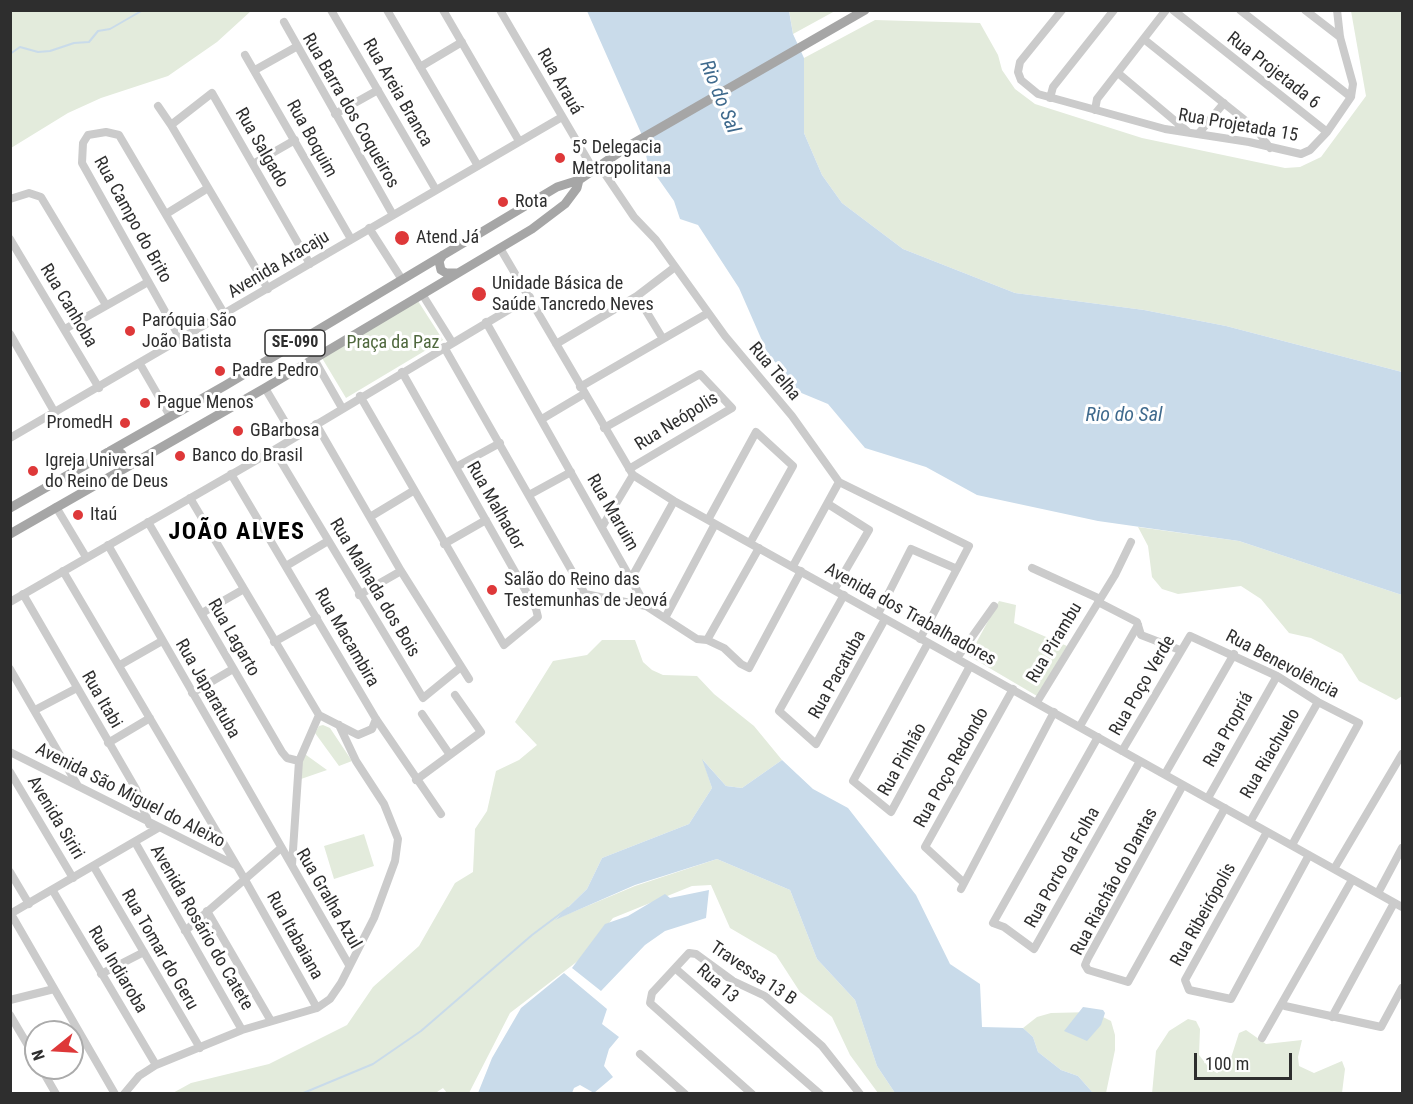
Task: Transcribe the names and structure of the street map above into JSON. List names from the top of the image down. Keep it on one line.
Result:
{"streets":{"main road":["SE-090"],"street":["Rua Projetada 6","Rua Arauá","Rua Areia Branca","Rua Barra dos Coqueiros","Rua Projetada 15","Rua Boquim","Rua Salgado","Rua Campo do Brito","Avenida Aracaju","Rua Canhoba","Rua Telha","Rua Neópolis","Rua Malhador","Rua Maruim","Rua Malhada dos Bois","Avenida dos Trabalhadores","Rua Lagarto","Rua Macambira","Rua Pirambu","Rua Benevolência","Rua Pacatuba","Rua Poço Verde","Rua Japaratuba","Rua Itabi","Rua Propriá","Rua Riachuelo","Rua Pinhão","Rua Poço Redondo","Avenida São Miguel do Aleixo","Avenida Siriri","Rua Porto da Folha","Rua Riachão do Dantas","Rua Gralha Azul","Rua Ribeirópolis","Avenida Rosário do Catete","Rua Itabaiana","Rua Tomar do Geru","Rua Indiaroba","Travessa 13 B","Rua 13"]},"crossings":[["Rua Projetada 6","Rua Projetada 15"],["Rua Arauá","Avenida Aracaju"],["Rua Arauá","SE-090"],["Rua Arauá","Rua Telha"],["Rua Areia Branca","Avenida Aracaju"],["Rua Barra dos Coqueiros","Avenida Aracaju"],["Rua Boquim","Avenida Aracaju"],["Rua Salgado","Avenida Aracaju"],["Rua Campo do Brito","Avenida Aracaju"],["Avenida Aracaju","Rua Canhoba"],["SE-090","Rua Telha"],["SE-090","Avenida dos Trabalhadores"],["Rua Neópolis","Avenida dos Trabalhadores"],["Avenida dos Trabalhadores","Rua Pirambu"],["Avenida dos Trabalhadores","Rua Benevolência"],["Avenida dos Trabalhadores","Rua Pacatuba"],["Avenida dos Trabalhadores","Rua Poço Verde"],["Avenida dos Trabalhadores","Rua Propriá"],["Avenida dos Trabalhadores","Rua Riachuelo"],["Avenida dos Trabalhadores","Rua Pinhão"],["Avenida dos Trabalhadores","Rua Poço Redondo"],["Avenida dos Trabalhadores","Rua Porto da Folha"],["Avenida dos Trabalhadores","Rua Riachão do Dantas"],["Avenida dos Trabalhadores","Rua Ribeirópolis"],["Rua Benevolência","Rua Poço Verde"],["Rua Benevolência","Rua Propriá"],["Rua Benevolência","Rua Riachuelo"],["Rua Japaratuba","Rua Gralha Azul"],["Rua Itabi","Avenida São Miguel do Aleixo"],["Avenida São Miguel do Aleixo","Rua Itabaiana"],["Travessa 13 B","Rua 13"]],"districts":["JOÃO ALVES"],"water":["Rio do Sal"],"parks":["Praça da Paz"],"places":["5° Delegacia Metropolitana","Rota","Atend Já","Unidade Básica de Saúde Tancredo Neves","Paróquia São João Batista","Padre Pedro","Pague Menos","PromedH","GBarbosa","Banco do Brasil","Igreja Universal do Reino de Deus","Itaú","Salão do Reino das Testemunhas de Jeová"],"scale_bar":"100 m","north":"left"}
